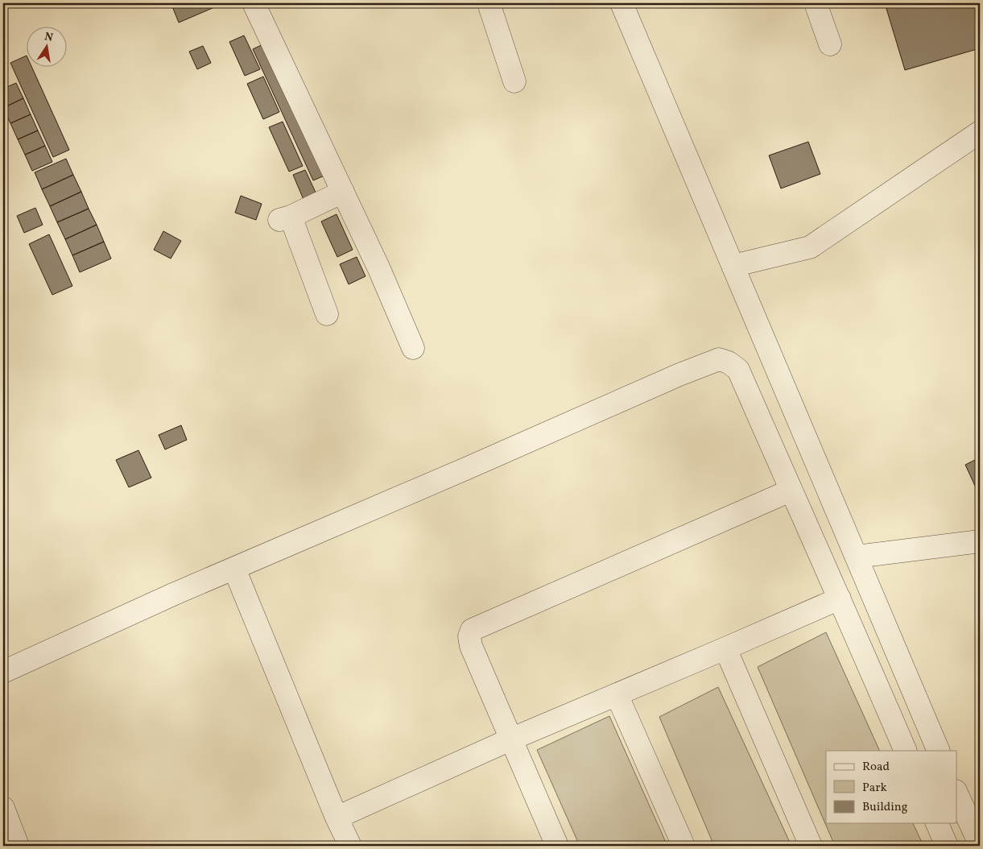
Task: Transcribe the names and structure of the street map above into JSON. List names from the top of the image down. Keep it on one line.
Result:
{"legend":["Road","Park","Building"],"north":"top"}
